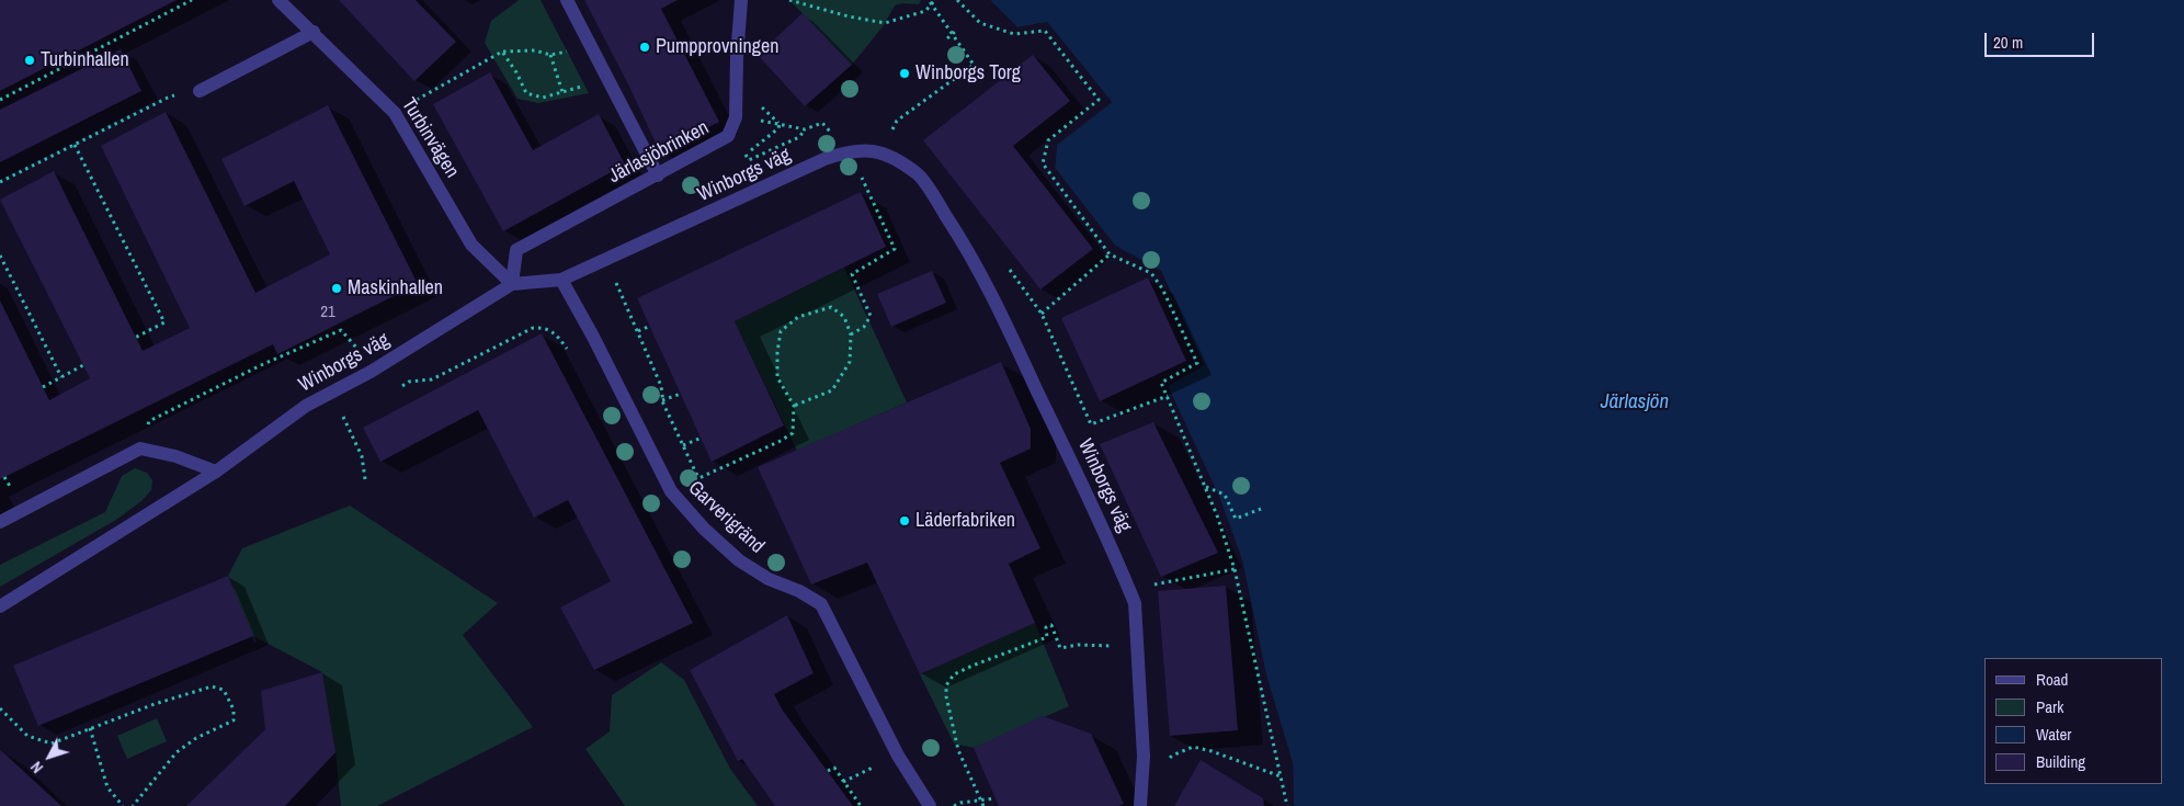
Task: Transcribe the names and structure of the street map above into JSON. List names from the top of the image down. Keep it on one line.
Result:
{"streets":{"street":["Turbinvägen","Järlasjöbrinken","Winborgs väg","Garverigränd"]},"crossings":[["Turbinvägen","Järlasjöbrinken"],["Turbinvägen","Winborgs väg"],["Järlasjöbrinken","Winborgs väg"],["Winborgs väg","Garverigränd"]],"water":["Järlasjön"],"places":["Pumpprovningen","Turbinhallen","Winborgs Torg","Maskinhallen","Läderfabriken"],"house_numbers":["21"],"legend":["Road","Park","Water","Building"],"scale_bar":"20 m","north":"bottom left"}
